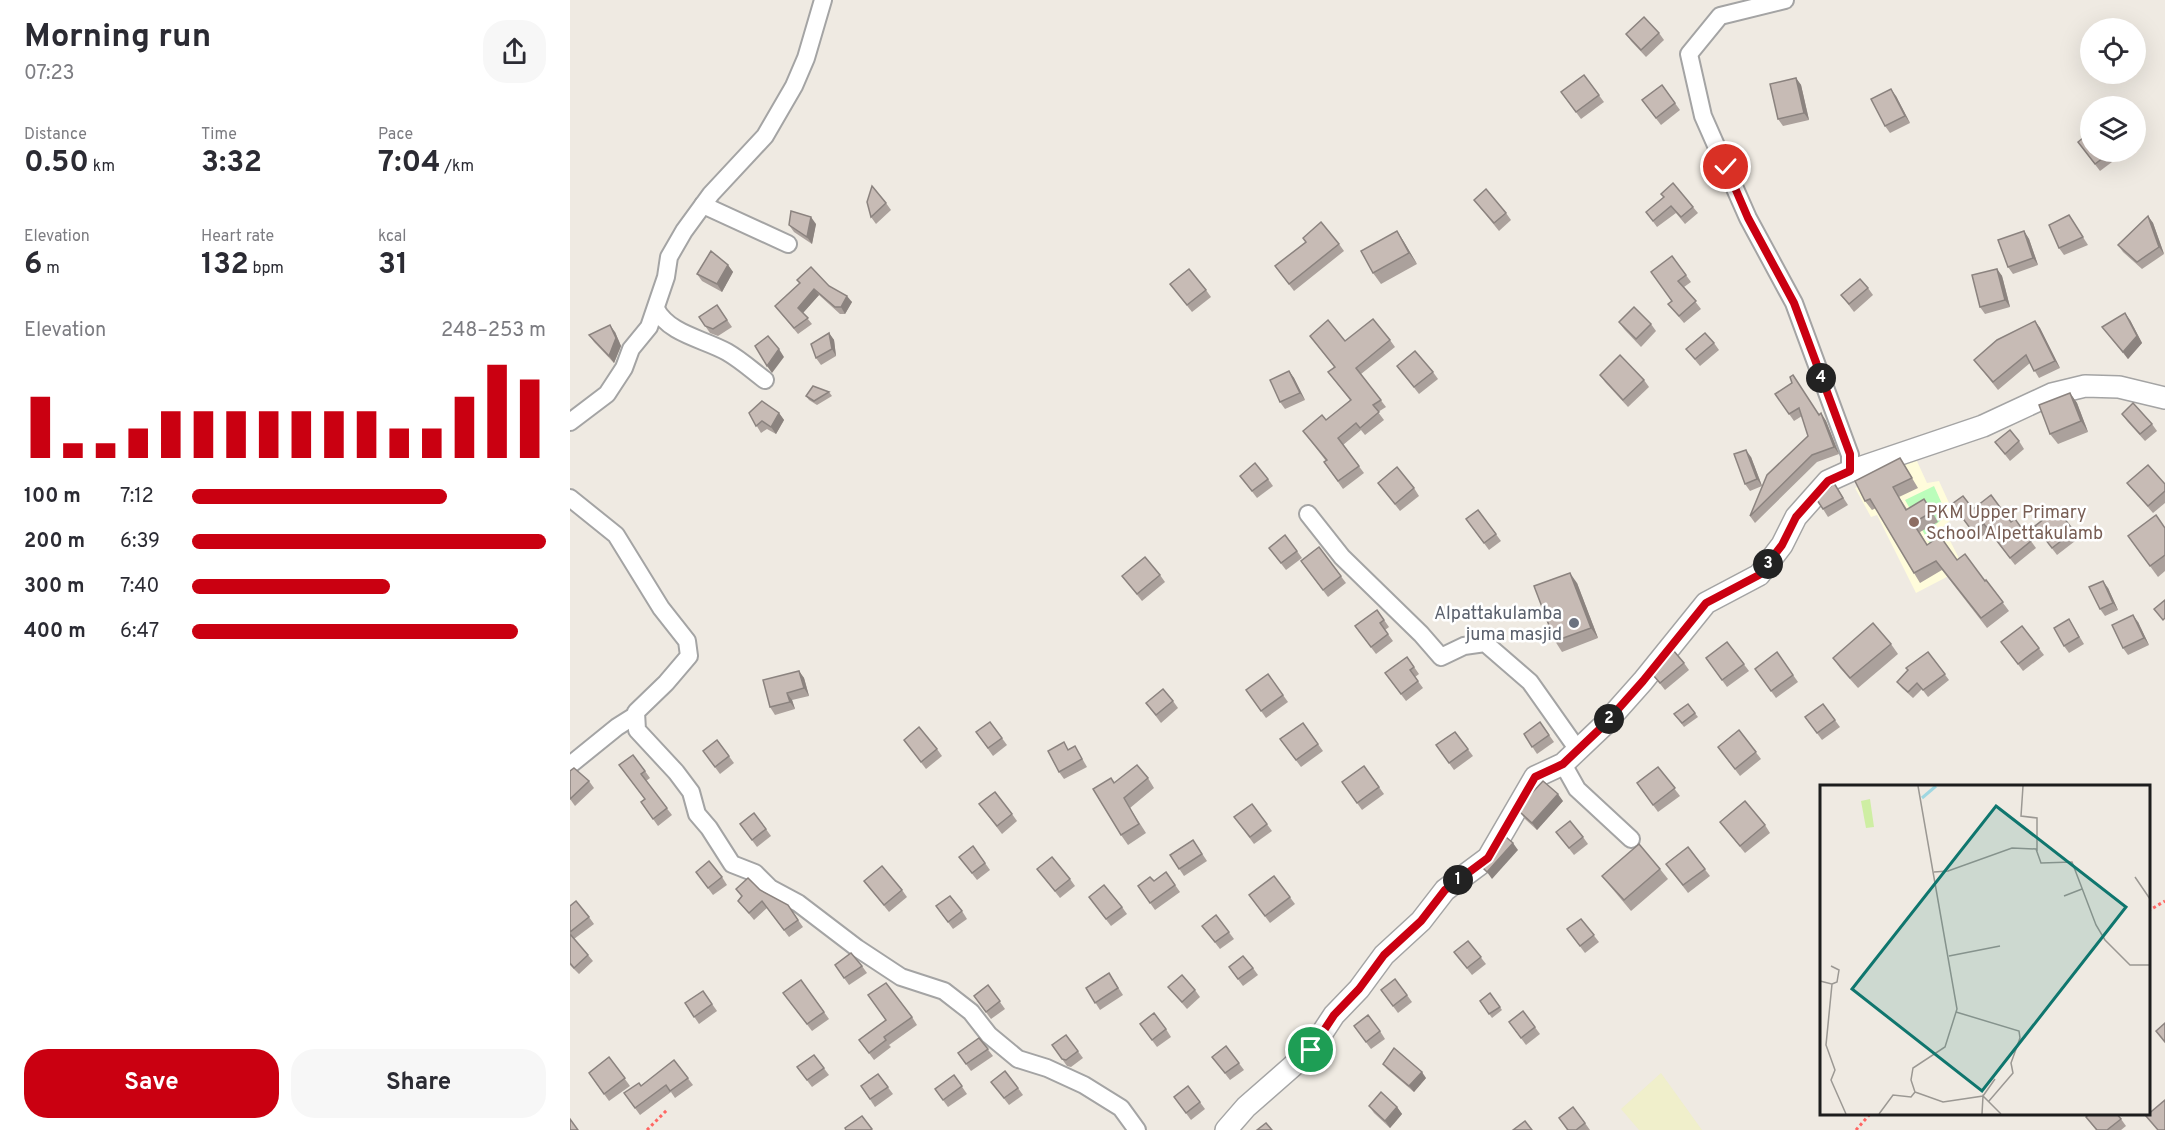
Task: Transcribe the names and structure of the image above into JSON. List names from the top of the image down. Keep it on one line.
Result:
{"places":["PKM Upper Primary School Alpettakulamb","Alpattakulamba juma masjid"],"page":{"heading":["Morning run","07:23"],"stats":[["Distance","0.50 km"],["Time","3:32"],["Pace","7:04 /km"],["Elevation","6 m"],["Heart rate","132 bpm"],["kcal","31"]],"chart":["Elevation","248–253 m"],"pins":["4","3","2","1"],"list":[{"name":"100 m","note":"7:12"},{"name":"200 m","note":"6:39"},{"name":"300 m","note":"7:40"},{"name":"400 m","note":"6:47"}],"buttons":["Save","Share"]}}
